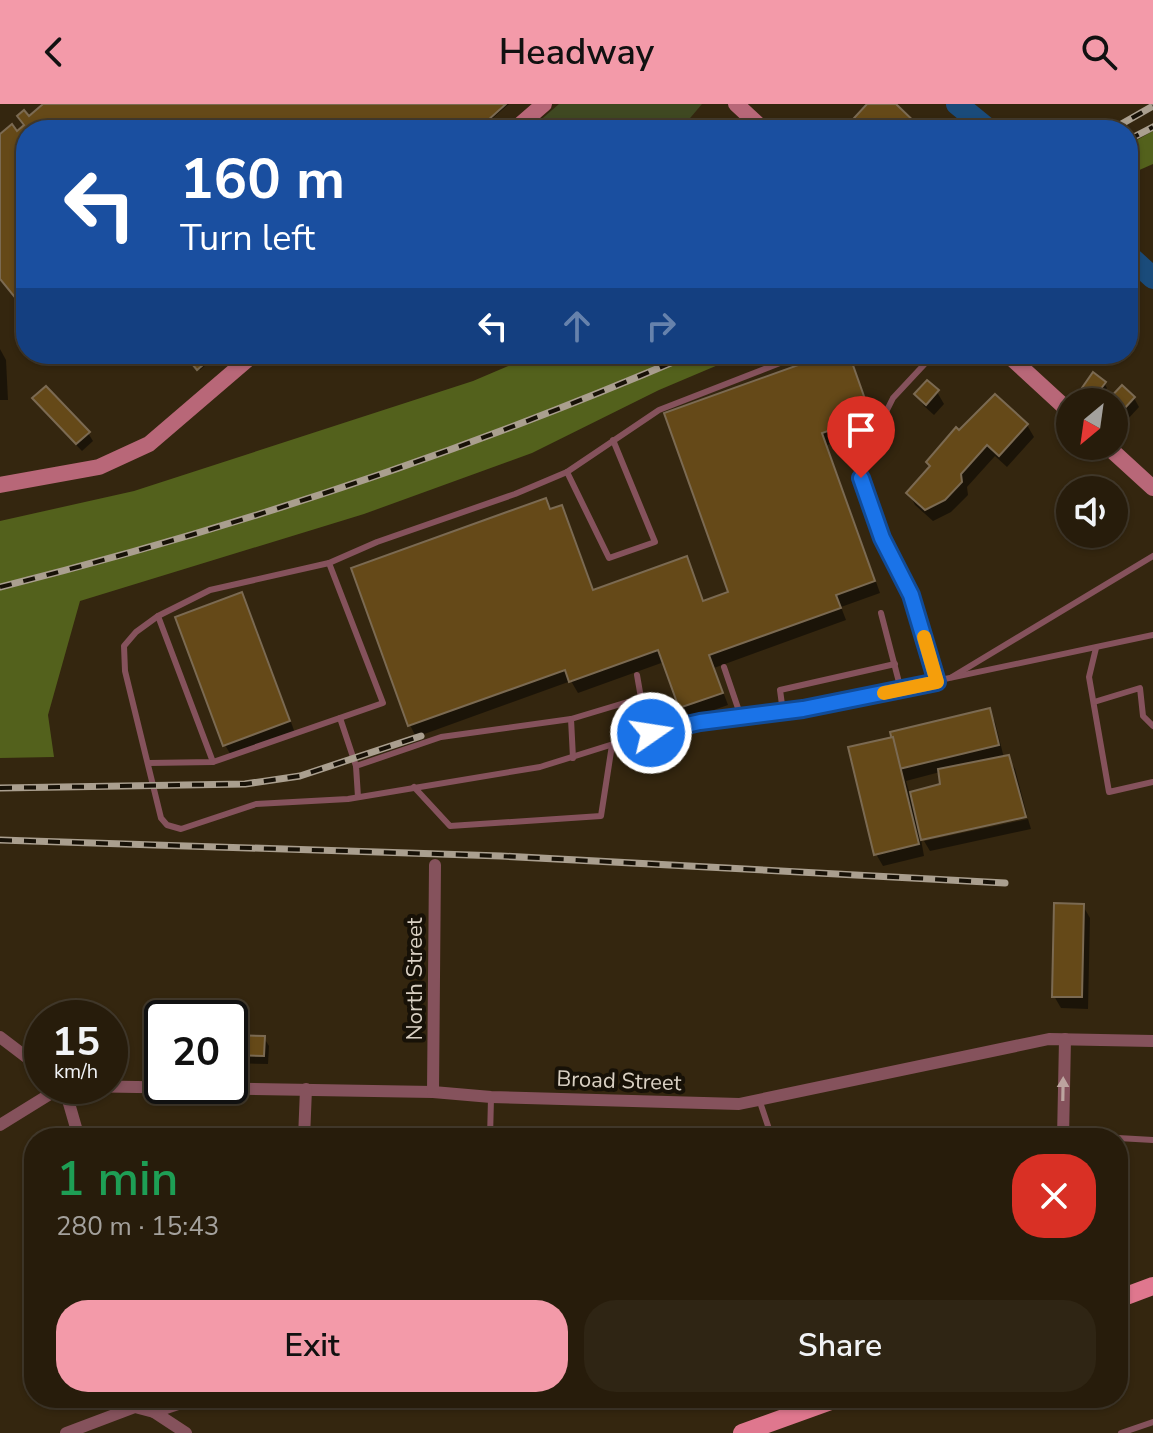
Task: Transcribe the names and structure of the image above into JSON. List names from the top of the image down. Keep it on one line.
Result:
{"streets":{"street":["North Street","Broad Street"]},"crossings":[["North Street","Broad Street"]],"north":"bottom left","page":{"header":"Headway","turn":["160 m","Turn left"],"speed":"15 km/h","limit":"20","heading":["1 min","280 m · 15:43"],"buttons":["Exit","Share"]}}
